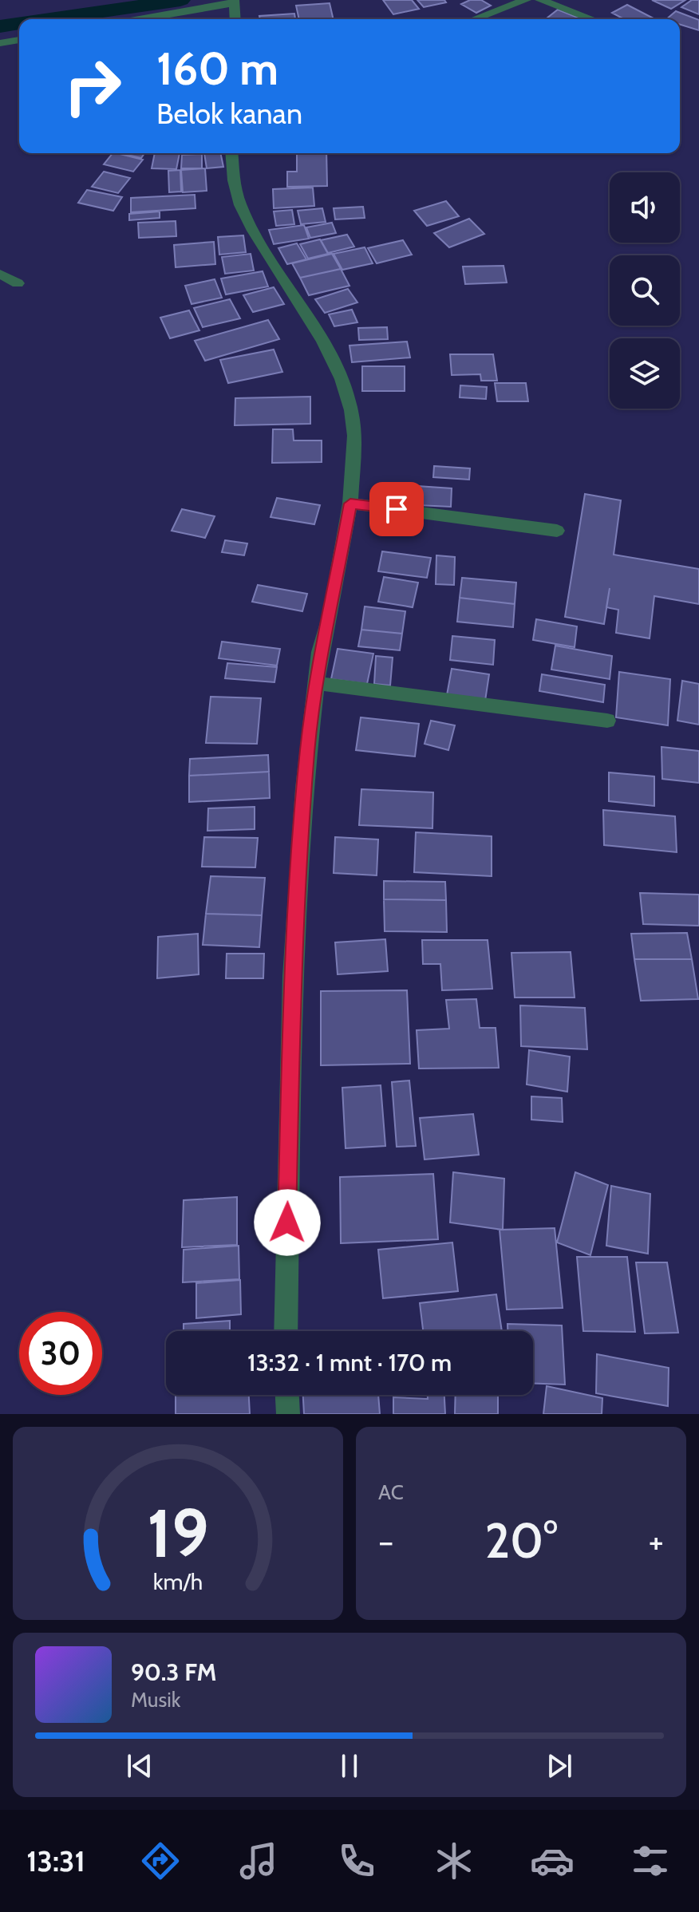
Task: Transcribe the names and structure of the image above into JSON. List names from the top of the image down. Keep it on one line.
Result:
{"page":{"turn":["160 m","Belok kanan"],"limit":"30","trip":"13:32 · 1 mnt · 170 m","tile":"AC","heat":["−","20°","+"],"song":["90.3 FM","Musik"],"tabs":"13:31","gauge":["19","km/h"]}}
